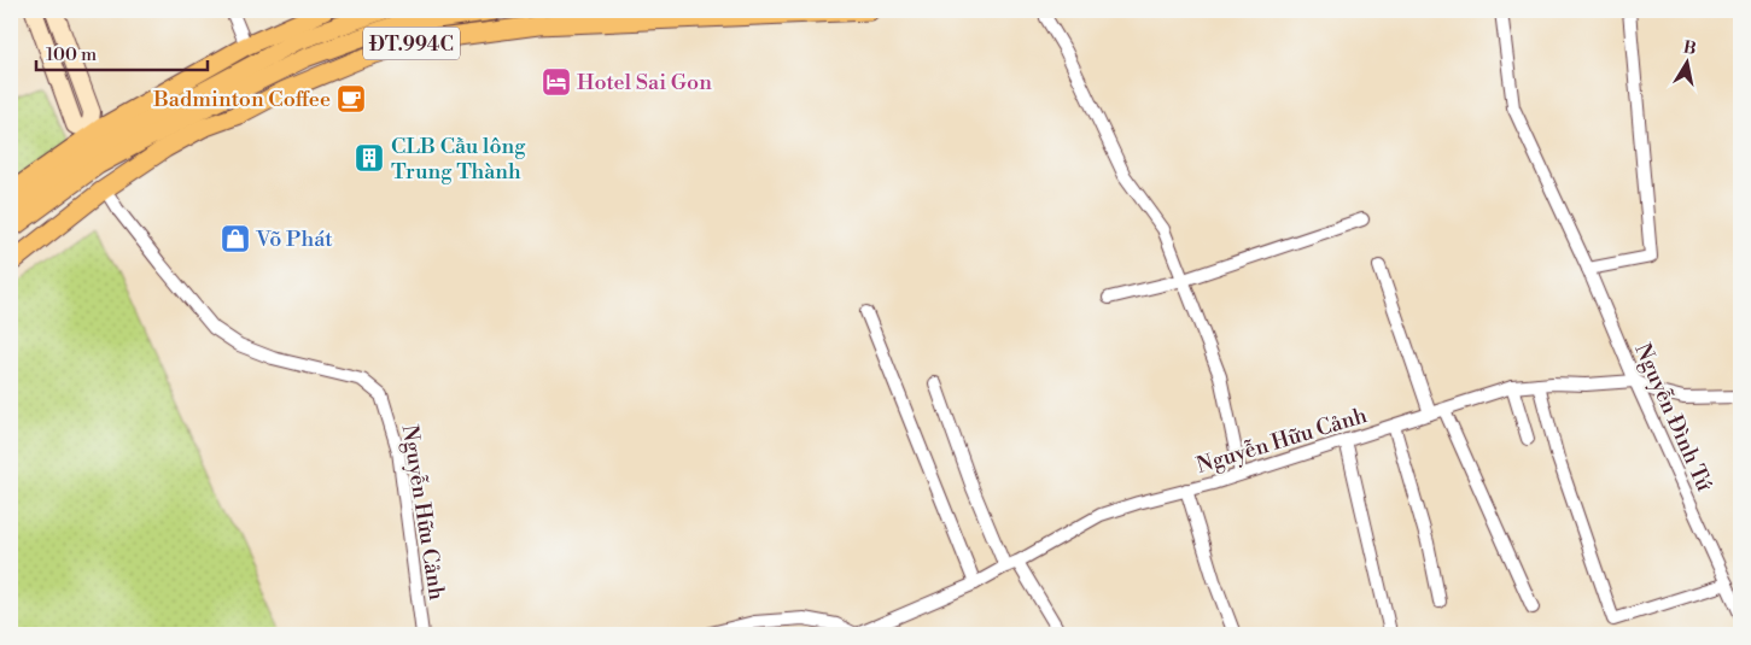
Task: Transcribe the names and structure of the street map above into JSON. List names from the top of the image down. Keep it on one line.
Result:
{"streets":{"main road":["ĐT.994C"],"street":["Nguyễn Đình Tứ","Nguyễn Hữu Cảnh"]},"crossings":[["ĐT.994C","Nguyễn Hữu Cảnh"],["Nguyễn Đình Tứ","Nguyễn Hữu Cảnh"]],"places":{"hotel":["Hotel Sai Gon"],"cafe":["Badminton Coffee"],"building":["CLB Cầu lông Trung Thành"],"shop":["Võ Phát"]},"scale_bar":"100 m","north":"top"}
